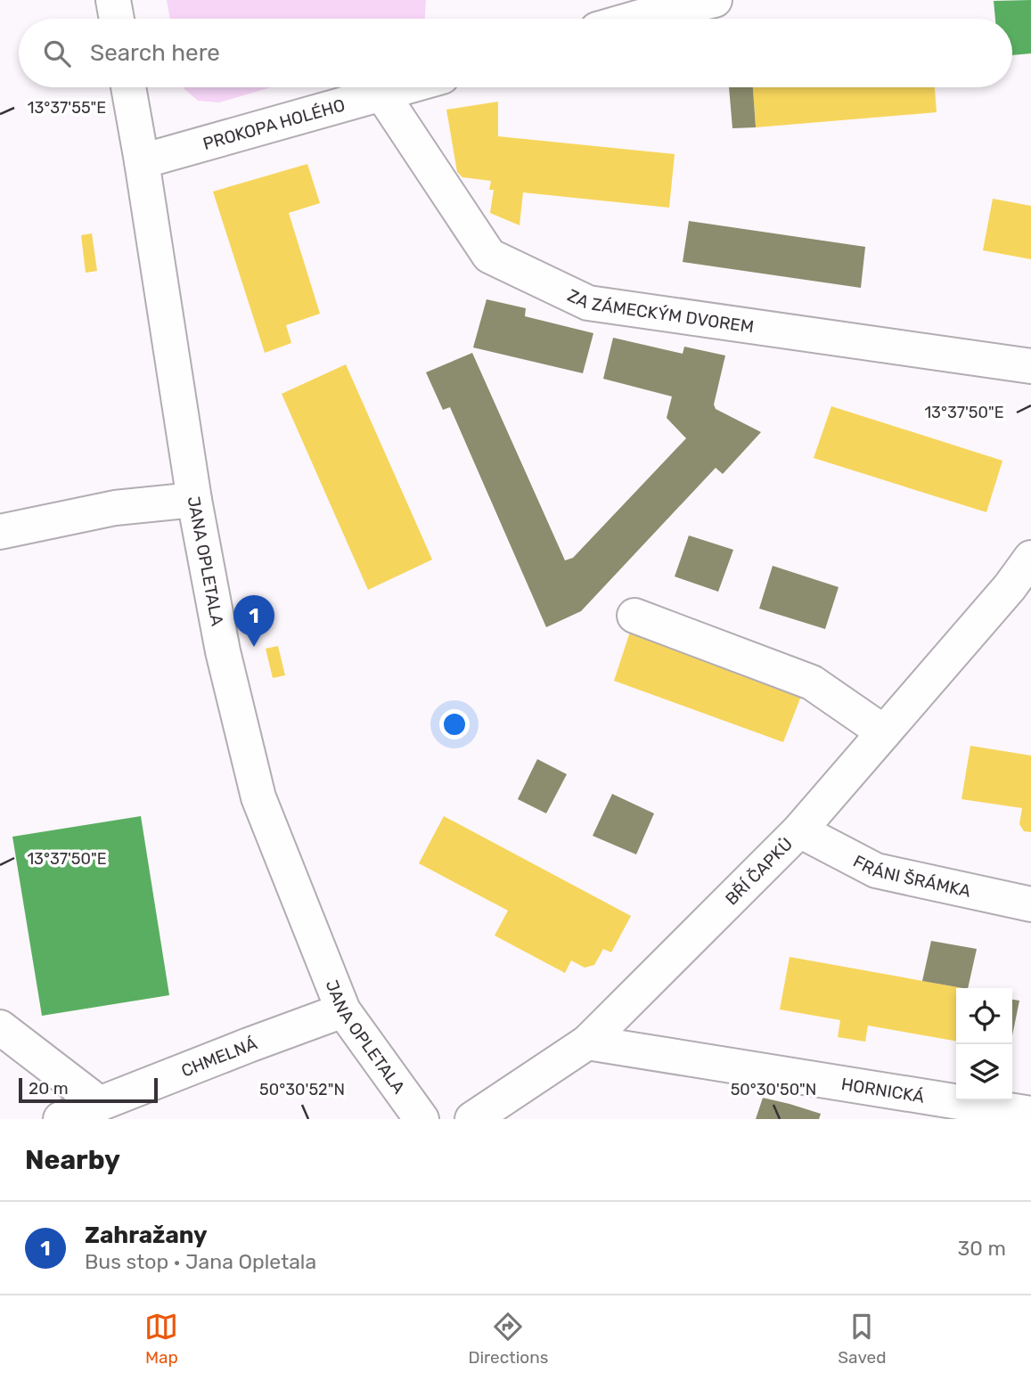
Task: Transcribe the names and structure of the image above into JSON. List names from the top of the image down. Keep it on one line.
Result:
{"streets":{"street":["PROKOPA HOLÉHO","ZA ZÁMECKÝM DVOREM","JANA OPLETALA","BŘÍ ČAPKŮ","FRÁNI ŠRÁMKA","CHMELNÁ","HORNICKÁ"]},"crossings":[["PROKOPA HOLÉHO","ZA ZÁMECKÝM DVOREM"],["PROKOPA HOLÉHO","JANA OPLETALA"],["JANA OPLETALA","CHMELNÁ"],["BŘÍ ČAPKŮ","FRÁNI ŠRÁMKA"],["BŘÍ ČAPKŮ","HORNICKÁ"]],"scale_bar":"20 m","page":{"search":"Search here","pins":"1","scale":"20 m","heading":"Nearby","list":[{"mark":"1","name":"Zahražany","note":"Bus stop · Jana Opletala","value":"30 m"}],"nav":["Map","Directions","Saved"]},"coordinates":["13°37'55\"E","13°37'50\"E","50°30'52\"N","50°30'50\"N"]}
